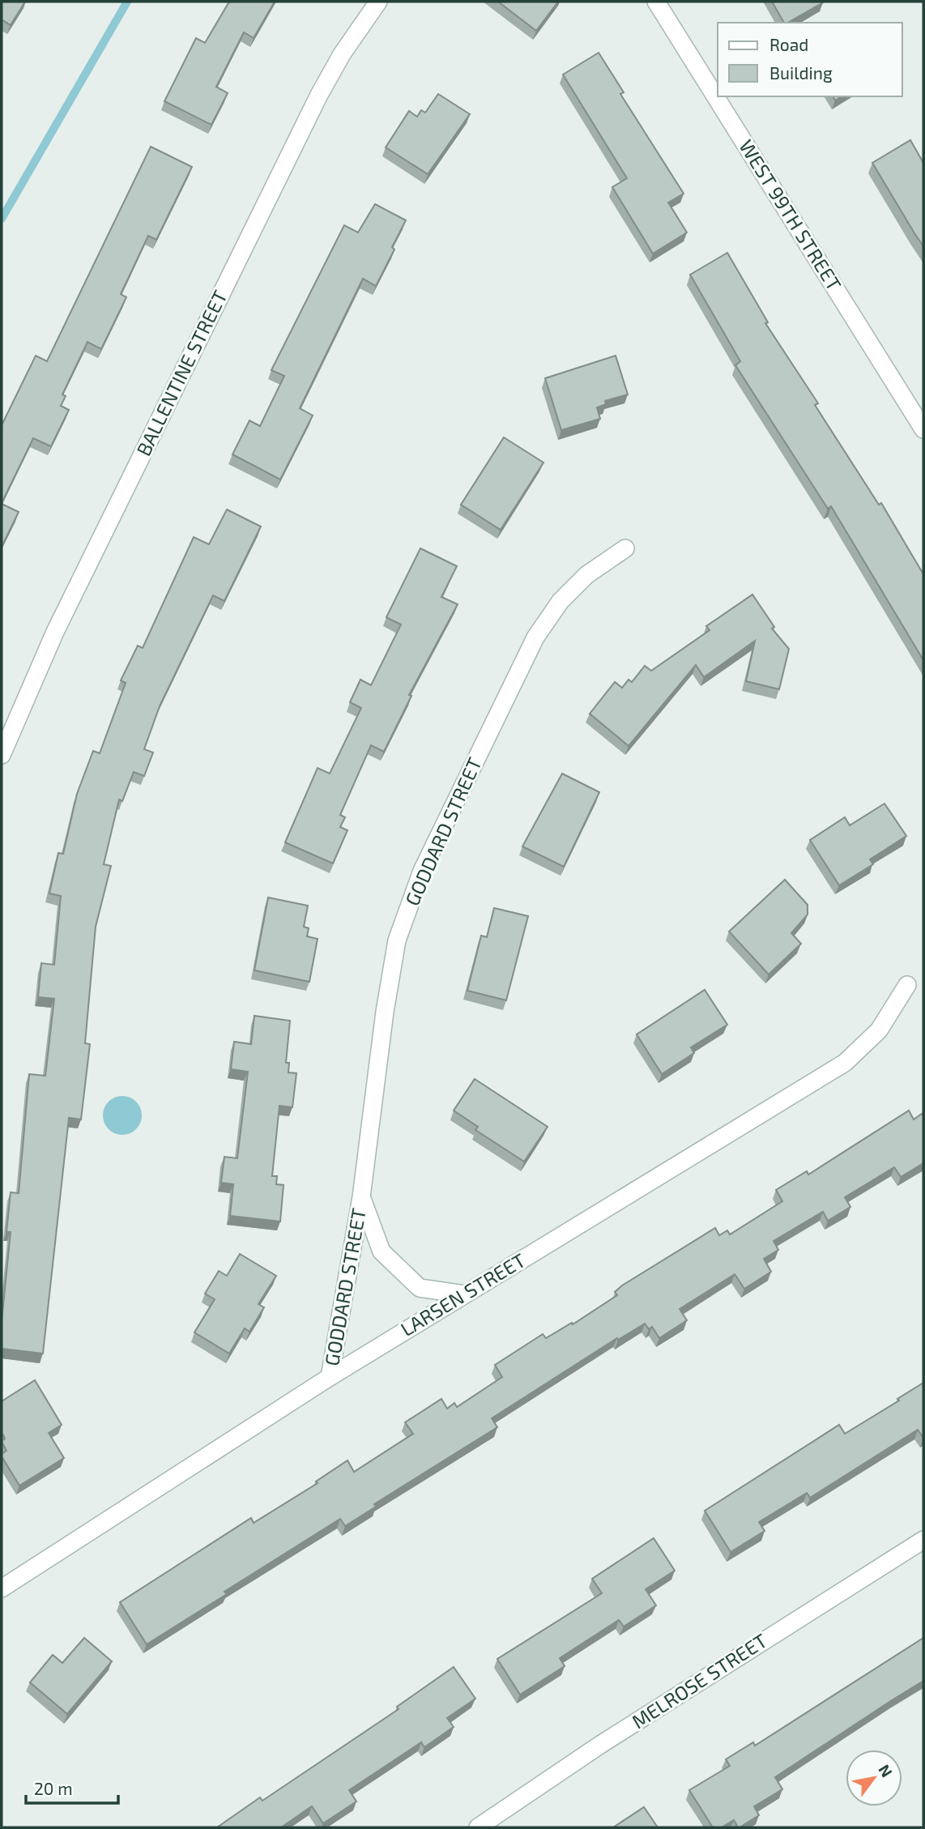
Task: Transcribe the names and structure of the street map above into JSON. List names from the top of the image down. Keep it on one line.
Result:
{"streets":{"street":["WEST 99TH STREET","BALLENTINE STREET","GODDARD STREET","LARSEN STREET","MELROSE STREET"]},"crossings":[["GODDARD STREET","LARSEN STREET"]],"legend":["Road","Building"],"scale_bar":"20 m","north":"top right"}
